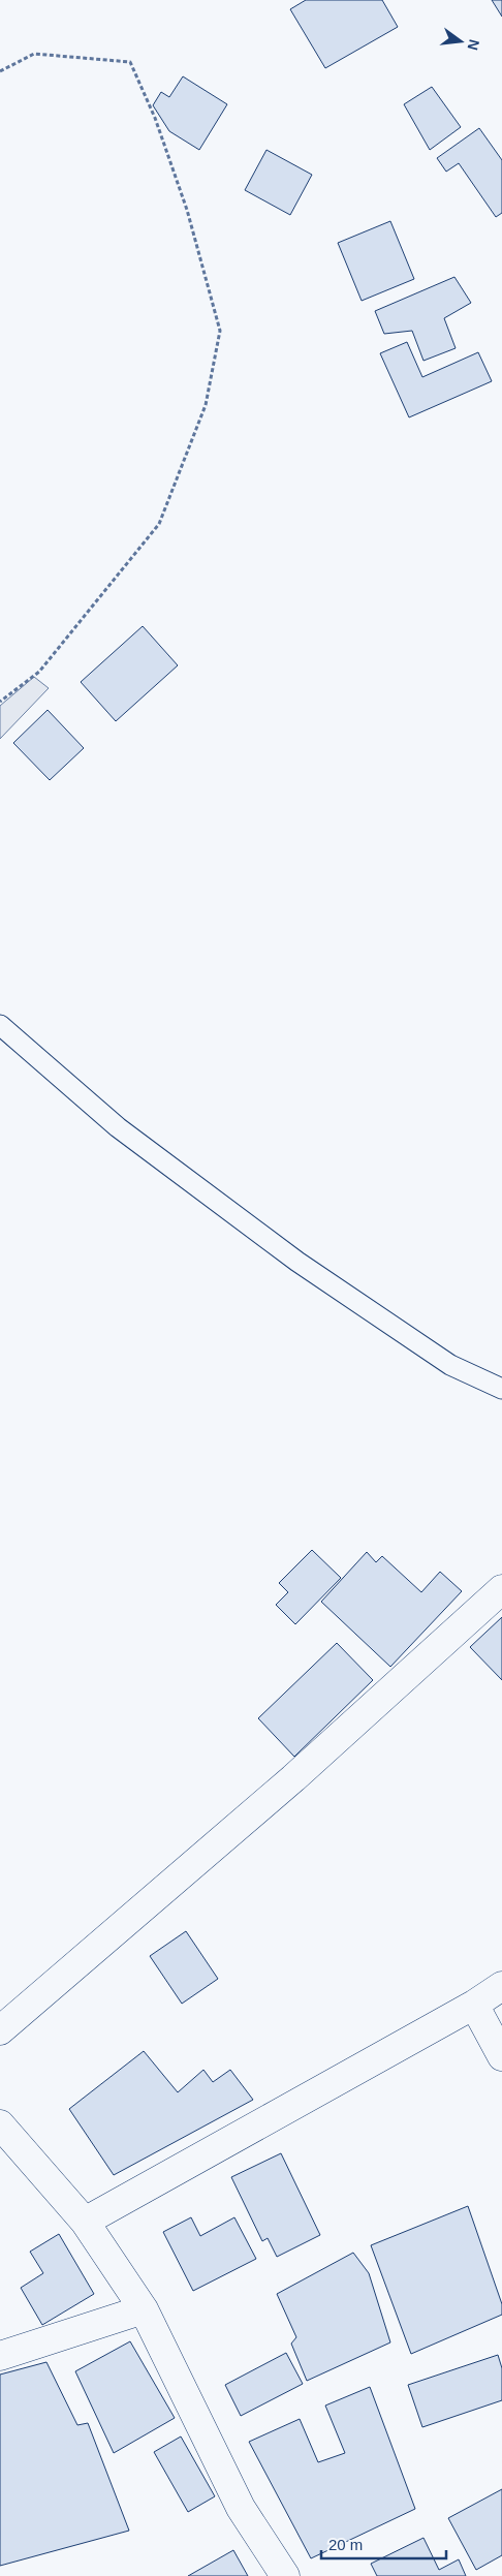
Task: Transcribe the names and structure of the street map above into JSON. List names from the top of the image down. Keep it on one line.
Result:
{"scale_bar":"20 m","north":"right"}
